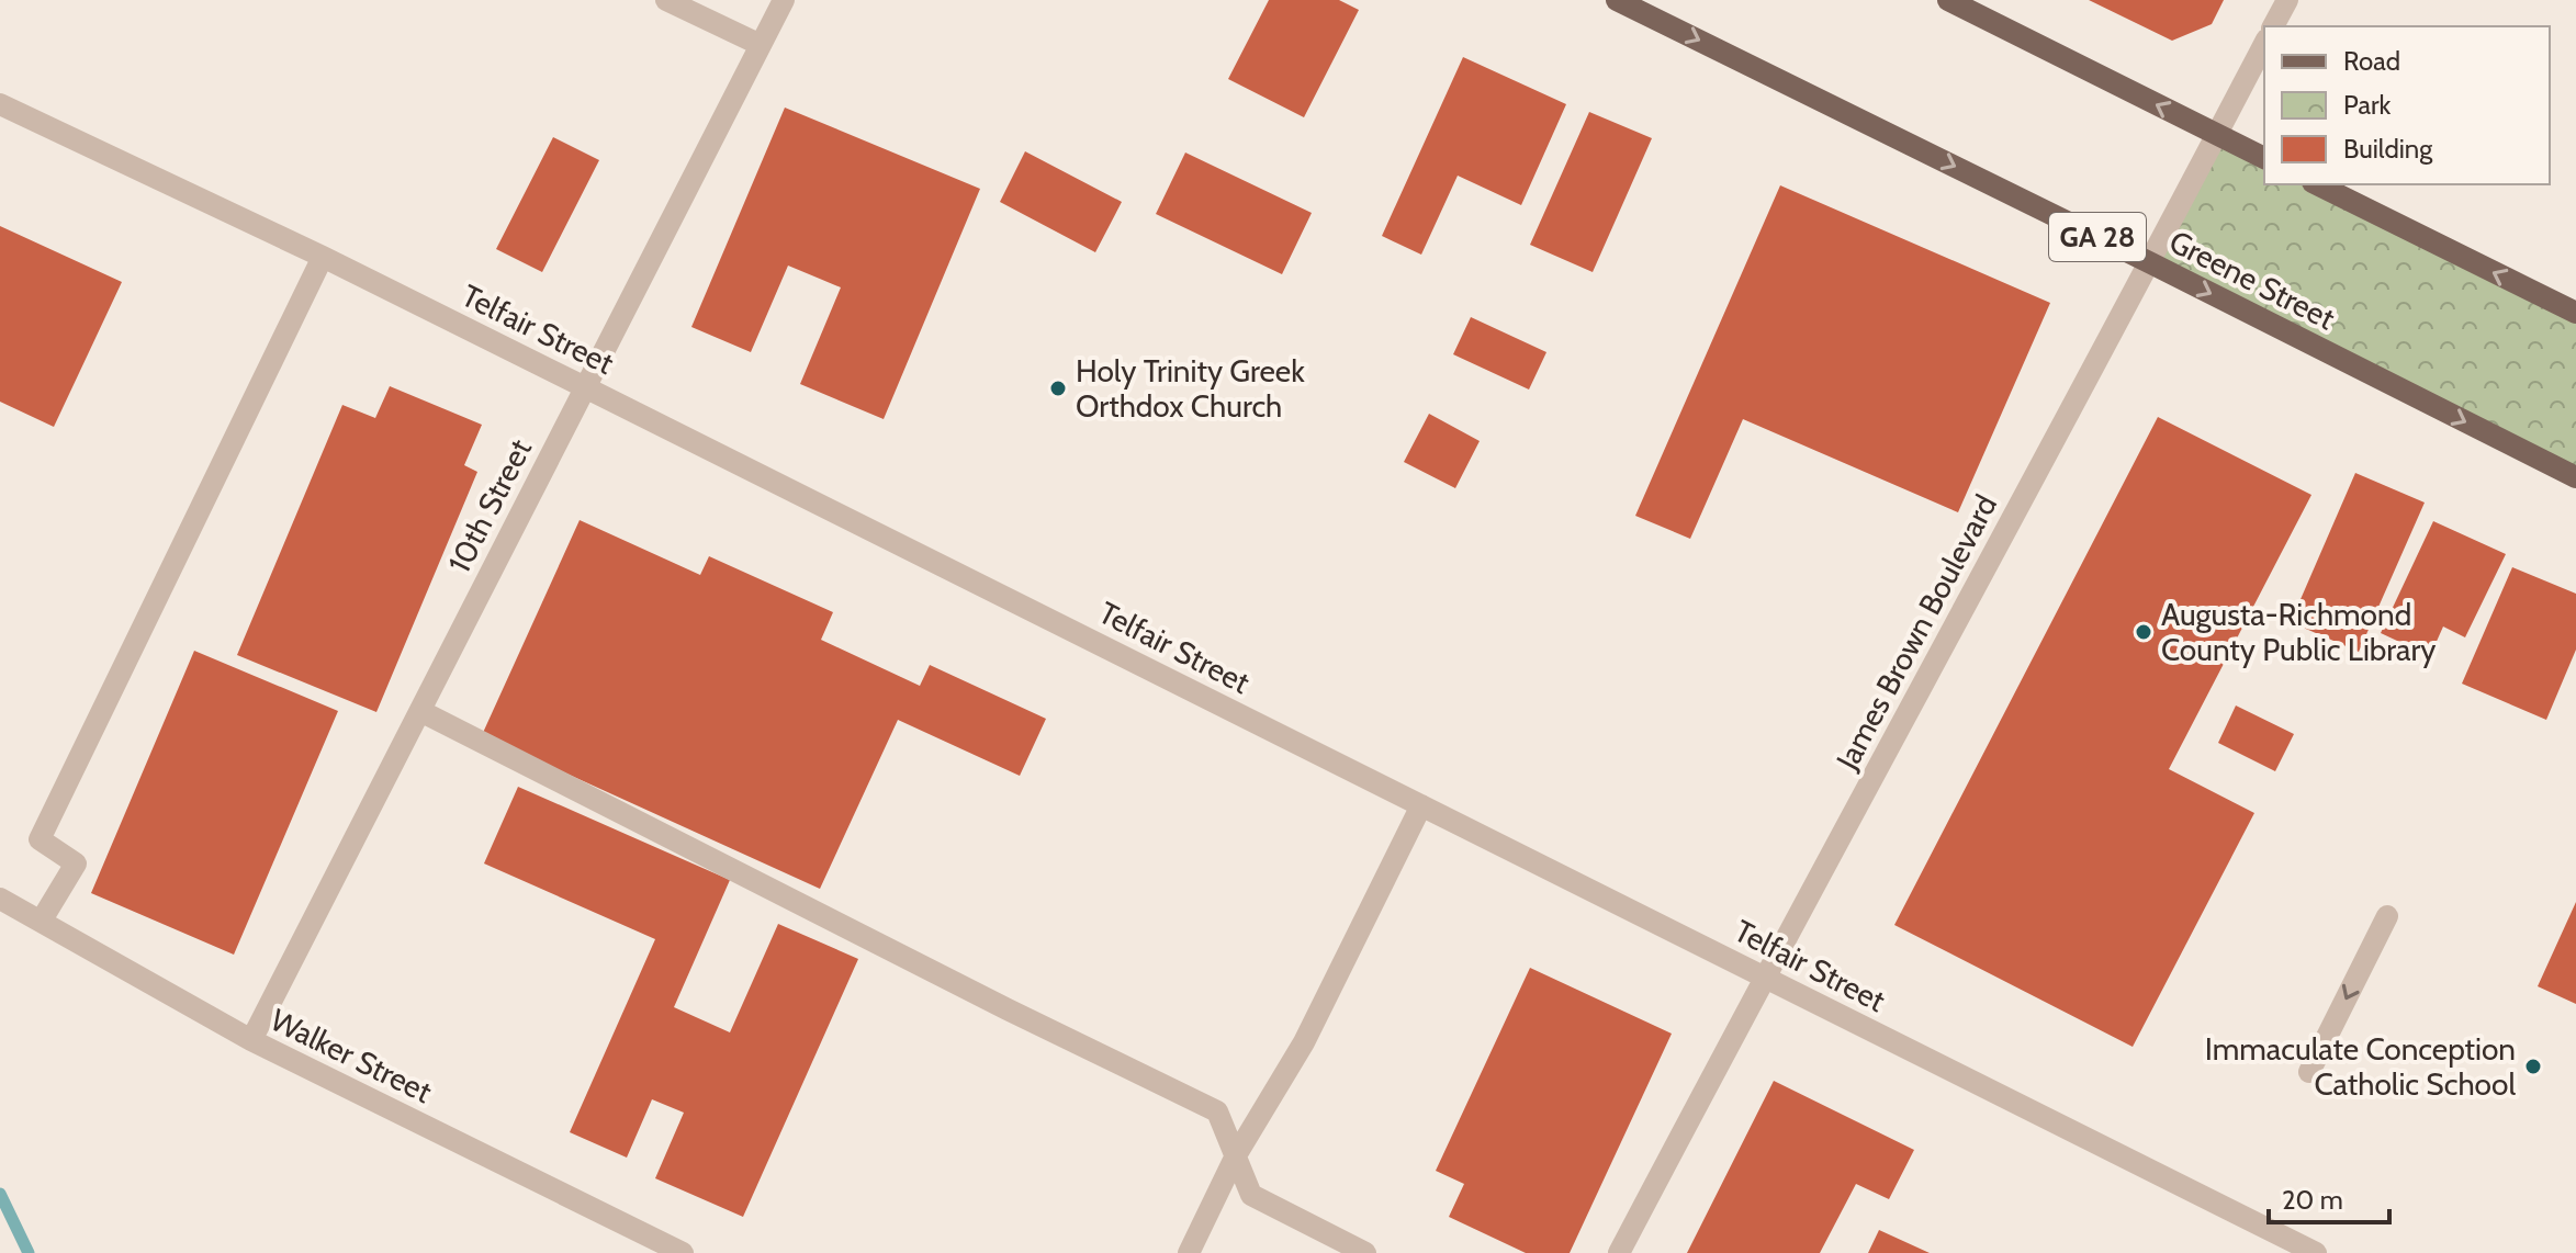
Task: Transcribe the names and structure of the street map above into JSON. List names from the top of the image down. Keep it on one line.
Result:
{"streets":{"main road":["GA 28","Greene Street"],"street":["Telfair Street","10th Street","James Brown Boulevard","Walker Street"]},"crossings":[["Greene Street","James Brown Boulevard"],["Telfair Street","10th Street"],["Telfair Street","James Brown Boulevard"],["10th Street","Walker Street"]],"places":["Holy Trinity Greek Orthdox Church","Augusta-Richmond County Public Library","Immaculate Conception Catholic School"],"legend":["Road","Park","Building"],"scale_bar":"20 m"}
